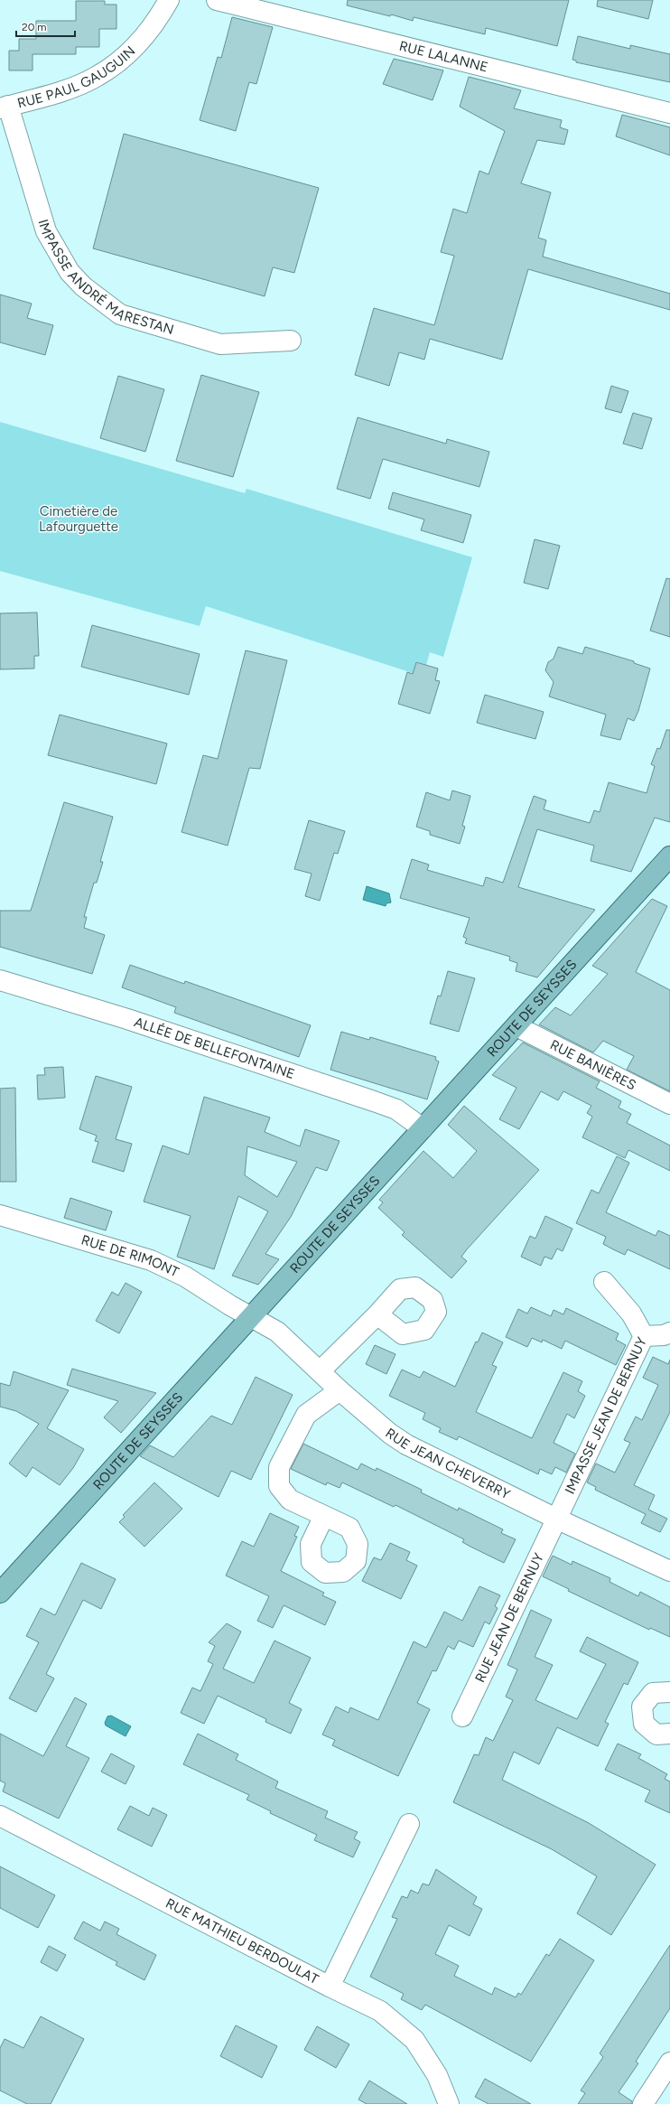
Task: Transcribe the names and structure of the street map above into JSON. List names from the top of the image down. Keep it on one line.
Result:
{"streets":{"main road":["ROUTE DE SEYSSES"],"street":["RUE LALANNE","RUE PAUL GAUGUIN","IMPASSE ANDRÉ MARESTAN","ALLÉE DE BELLEFONTAINE","RUE BANIÈRES","RUE DE RIMONT","IMPASSE JEAN DE BERNUY","RUE JEAN CHEVERRY","RUE JEAN DE BERNUY","RUE MATHIEU BERDOULAT"]},"crossings":[["RUE PAUL GAUGUIN","IMPASSE ANDRÉ MARESTAN"],["ROUTE DE SEYSSES","ALLÉE DE BELLEFONTAINE"],["ROUTE DE SEYSSES","RUE BANIÈRES"],["ROUTE DE SEYSSES","RUE DE RIMONT"],["ROUTE DE SEYSSES","RUE JEAN CHEVERRY"],["RUE DE RIMONT","RUE JEAN CHEVERRY"],["IMPASSE JEAN DE BERNUY","RUE JEAN CHEVERRY"],["IMPASSE JEAN DE BERNUY","RUE JEAN DE BERNUY"],["RUE JEAN CHEVERRY","RUE JEAN DE BERNUY"]],"parks":["Cimetière de Lafourguette"],"scale_bar":"20 m"}
